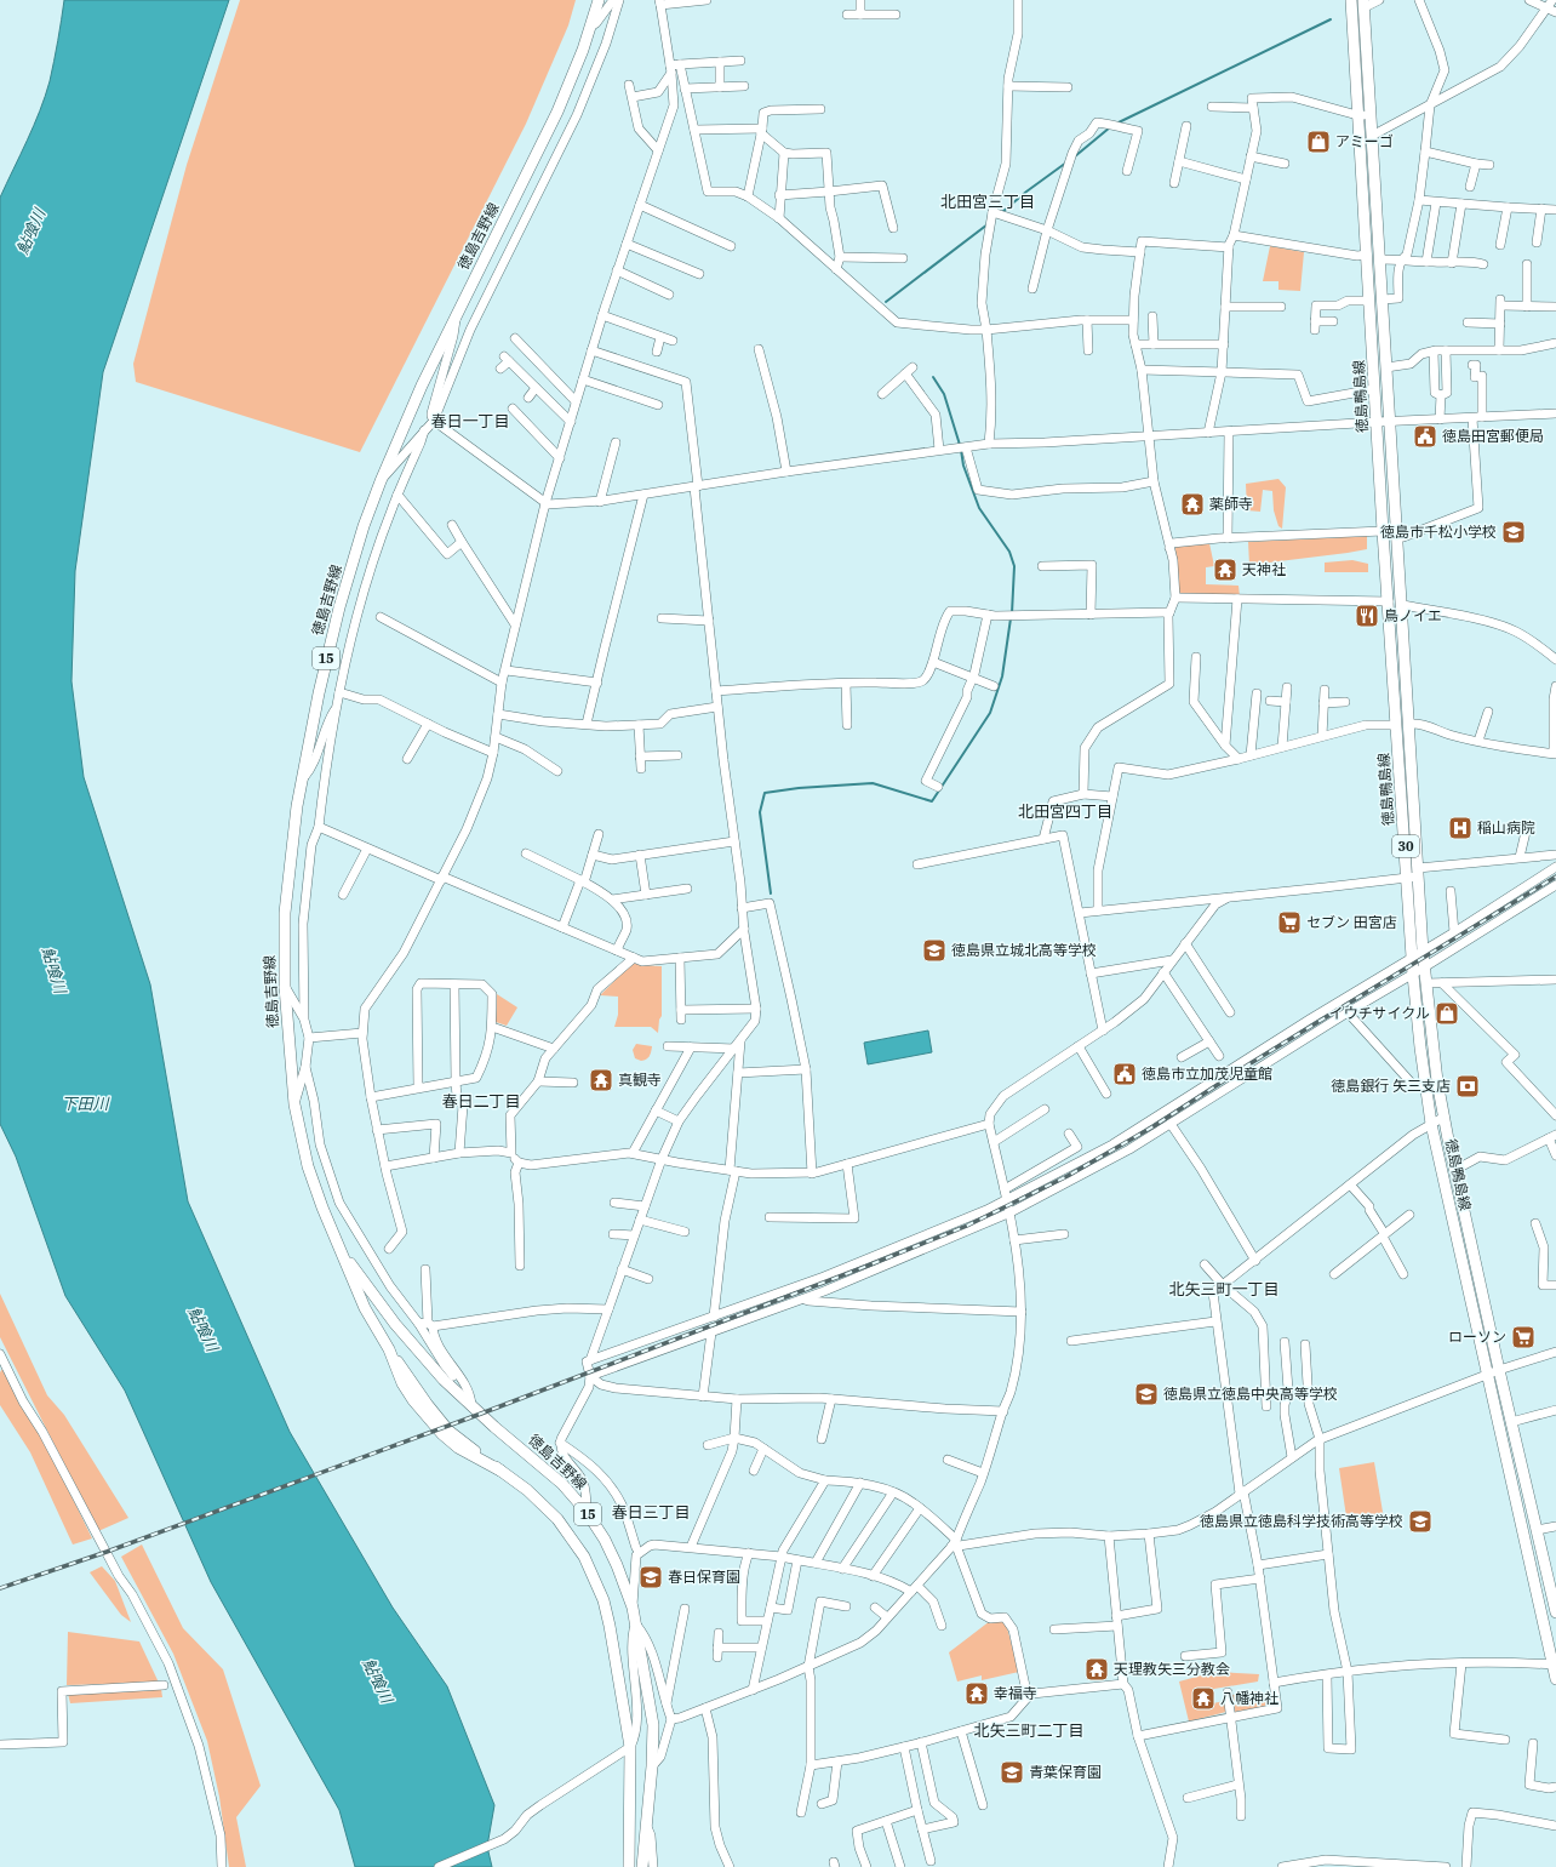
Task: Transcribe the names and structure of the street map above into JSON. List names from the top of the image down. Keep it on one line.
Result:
{"streets":{"main road":["徳島吉野線","徳島鴨島線","15","30"]},"districts":["北田宮三丁目","春日一丁目","北田宮四丁目","春日二丁目","北矢三町一丁目","春日三丁目","北矢三町二丁目"],"water":["鮎喰川","下田川"],"places":{"shop":["アミーゴ","イウチサイクル"],"public building":["徳島田宮郵便局","徳島市立加茂児童館"],"temple":["薬師寺","天神社","真観寺","天理教矢三分教会","幸福寺","八幡神社"],"school or university":["徳島市千松小学校","徳島県立城北高等学校","徳島県立徳島中央高等学校","徳島県立徳島科学技術高等学校","春日保育園","青葉保育園"],"restaurant":["鳥ノイエ"],"hospital":["稲山病院"],"supermarket":["セブン 田宮店","ローソン"],"bank":["徳島銀行 矢三支店"]}}
